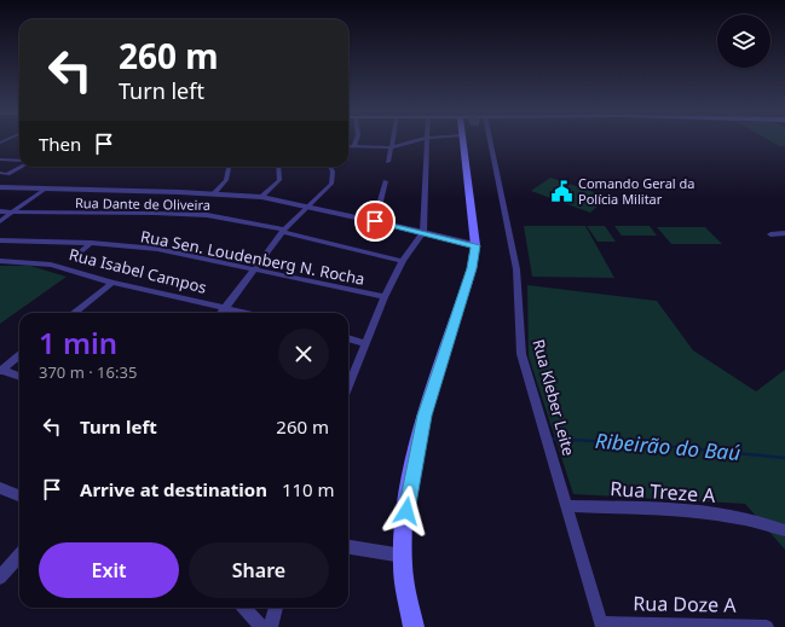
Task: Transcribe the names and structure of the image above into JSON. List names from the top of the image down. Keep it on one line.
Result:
{"streets":{"street":["Rua Dante de Oliveira","Rua Sen. Loudenberg N. Rocha","Rua Isabel Campos","Rua Kleber Leite","Rua Treze A","Rua Doze A"]},"crossings":[["Rua Kleber Leite","Rua Treze A"],["Rua Kleber Leite","Rua Doze A"]],"water":["Ribeirão do Baú"],"places":{"public building":["Comando Geral da Polícia Militar"]},"page":{"turn":["260 m","Turn left"],"then":"Then","heading":["1 min","370 m · 16:35"],"list":[{"name":"Turn left","value":"260 m"},{"name":"Arrive at destination","value":"110 m"}],"buttons":["Exit","Share"]}}
